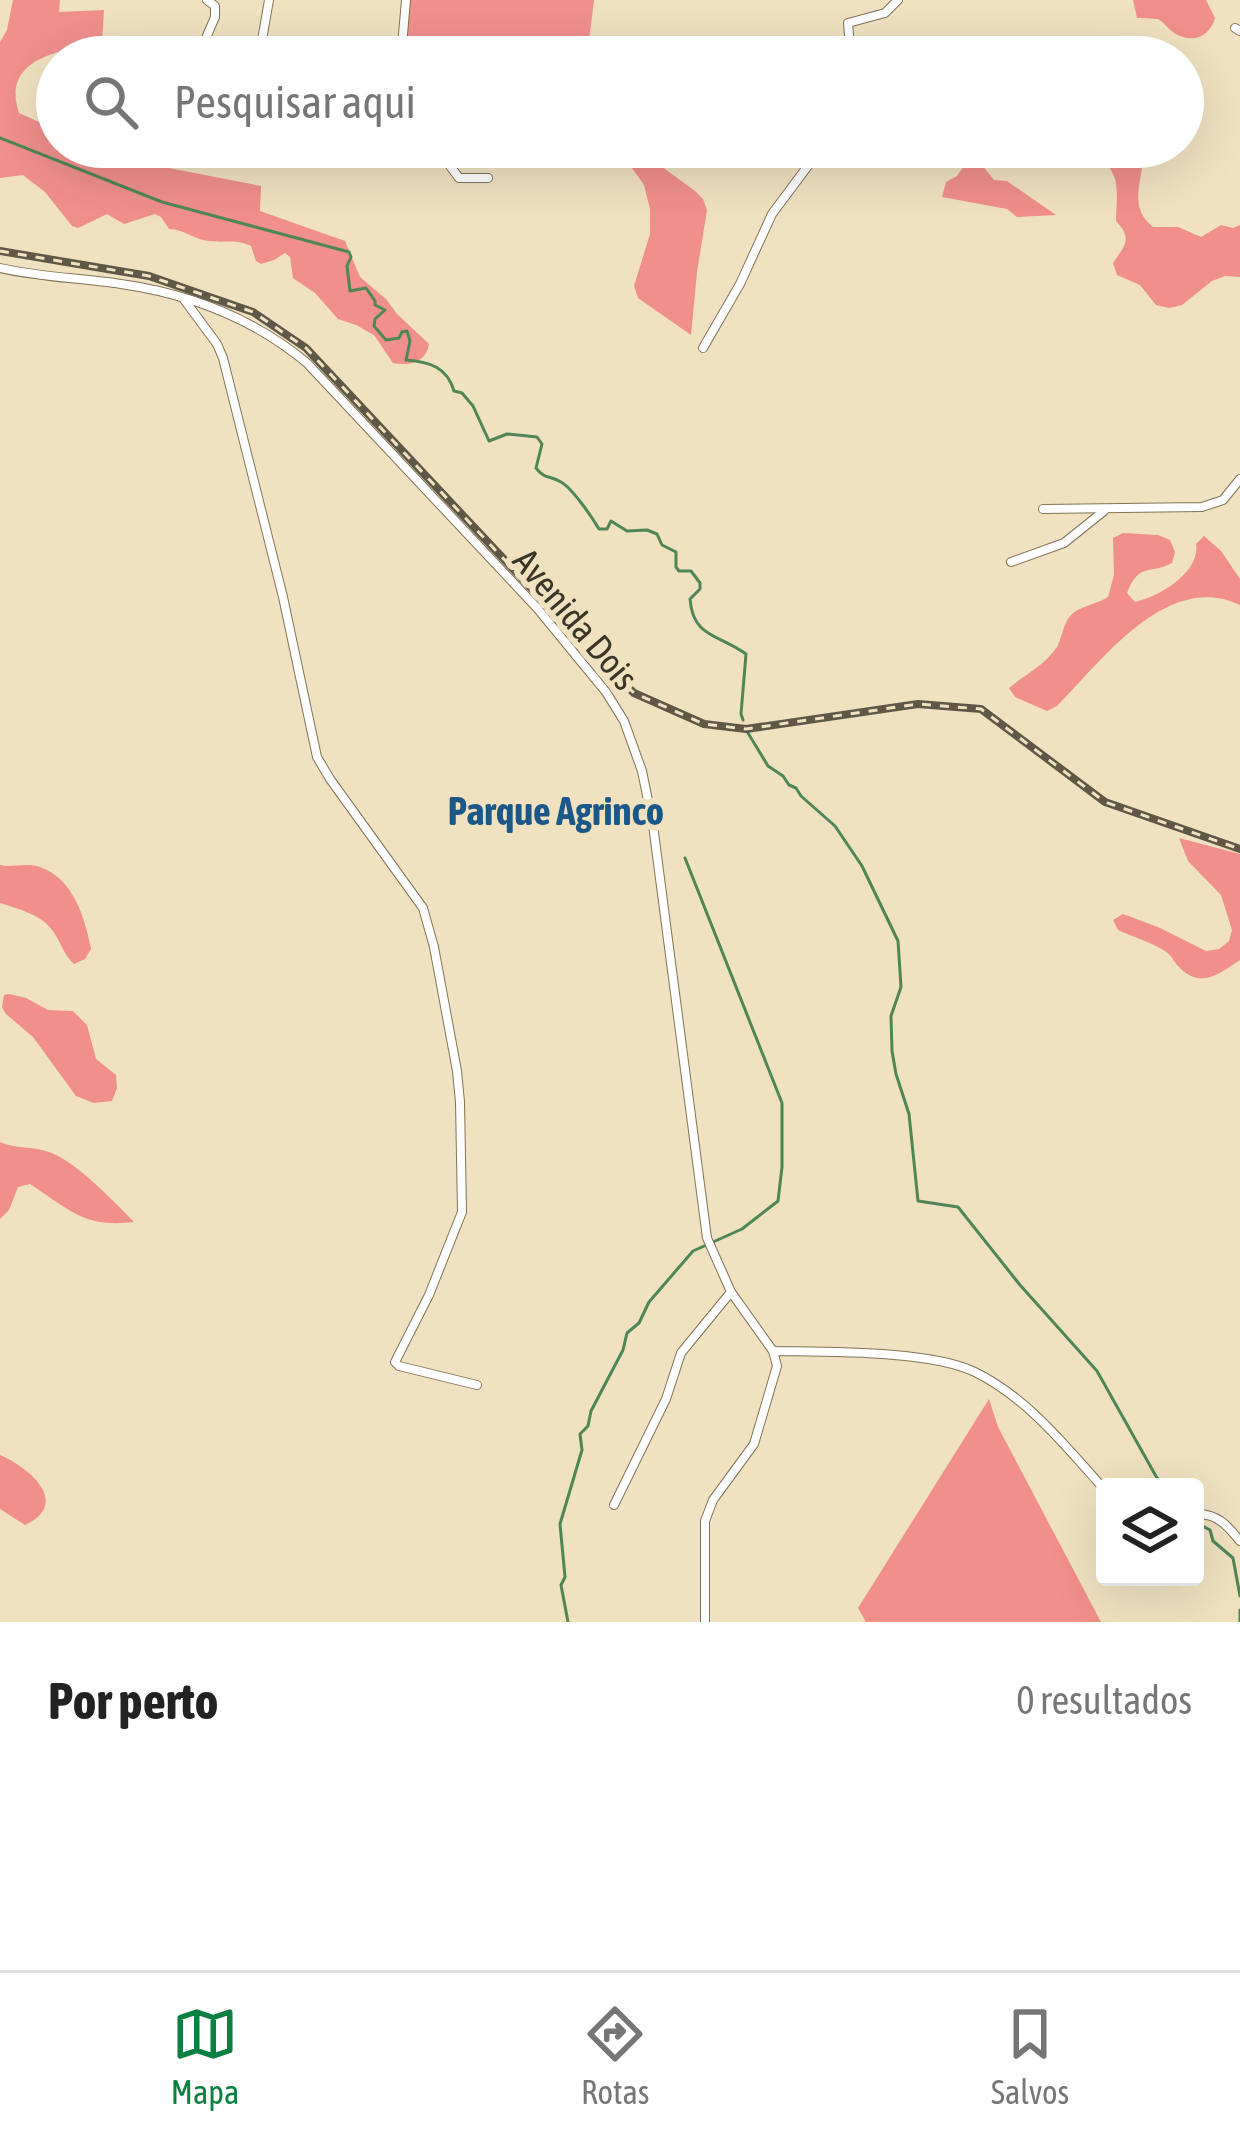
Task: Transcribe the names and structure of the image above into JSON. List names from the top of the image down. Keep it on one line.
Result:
{"streets":{"street":["Avenida Dois"]},"districts":["Parque Agrinco"],"page":{"search":"Pesquisar aqui","heading":["Por perto","0 resultados"],"nav":["Mapa","Rotas","Salvos"]}}
